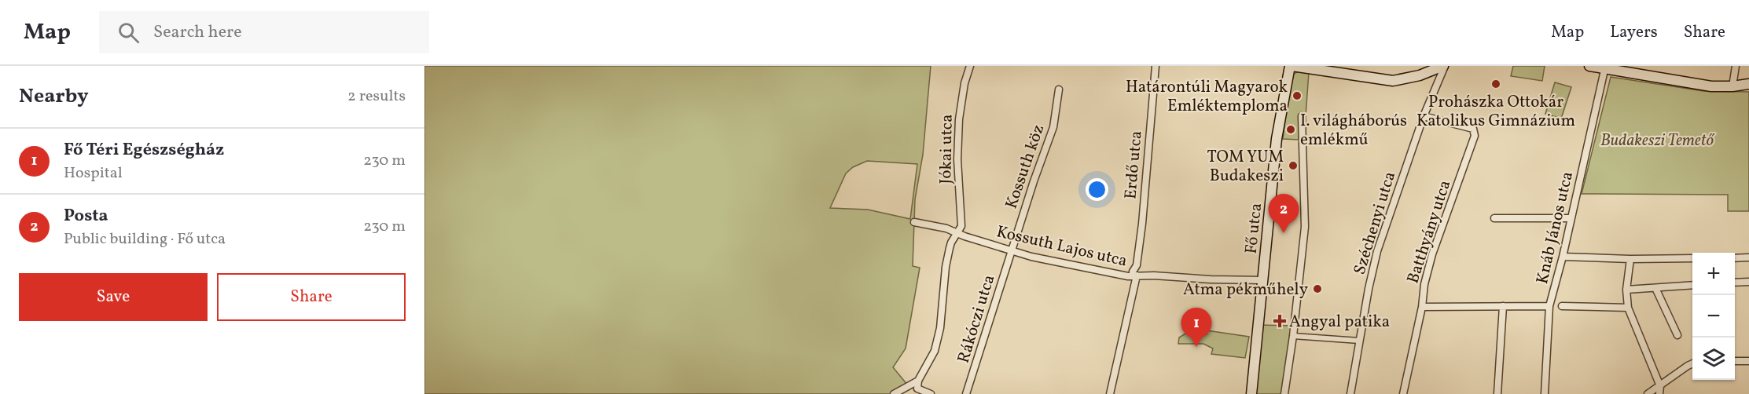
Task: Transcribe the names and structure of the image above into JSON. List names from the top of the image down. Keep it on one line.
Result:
{"streets":{"main road":["Fő utca"],"street":["Jókai utca","Erdő utca","Kossuth köz","Széchenyi utca","Knáb János utca","Batthyány utca","Kossuth Lajos utca","Rákóczi utca"]},"crossings":[["Jókai utca","Kossuth Lajos utca"],["Erdő utca","Kossuth Lajos utca"],["Kossuth köz","Kossuth Lajos utca"],["Kossuth köz","Rákóczi utca"],["Széchenyi utca","Batthyány utca"],["Fő utca","Kossuth Lajos utca"],["Kossuth Lajos utca","Rákóczi utca"]],"parks":["Budakeszi Temető"],"places":{"other":["Prohászka Ottokár Katolikus Gimnázium","Határontúli Magyarok Emléktemploma","I. világháborús emlékmű","TOM YUM Budakeszi","Atma pékműhely"],"health":["Angyal patika"]},"page":{"header":"Map","search":"Search here","nav":["Map","Layers","Share"],"heading":["Nearby","2 results"],"list":[{"mark":"1","name":"Fő Téri Egészségház","note":"Hospital","value":"230 m"},{"mark":"2","name":"Posta","note":"Public building · Fő utca","value":"230 m"}],"pins":["2","1"],"map_buttons":["+","−"],"buttons":["Save","Share"]}}
